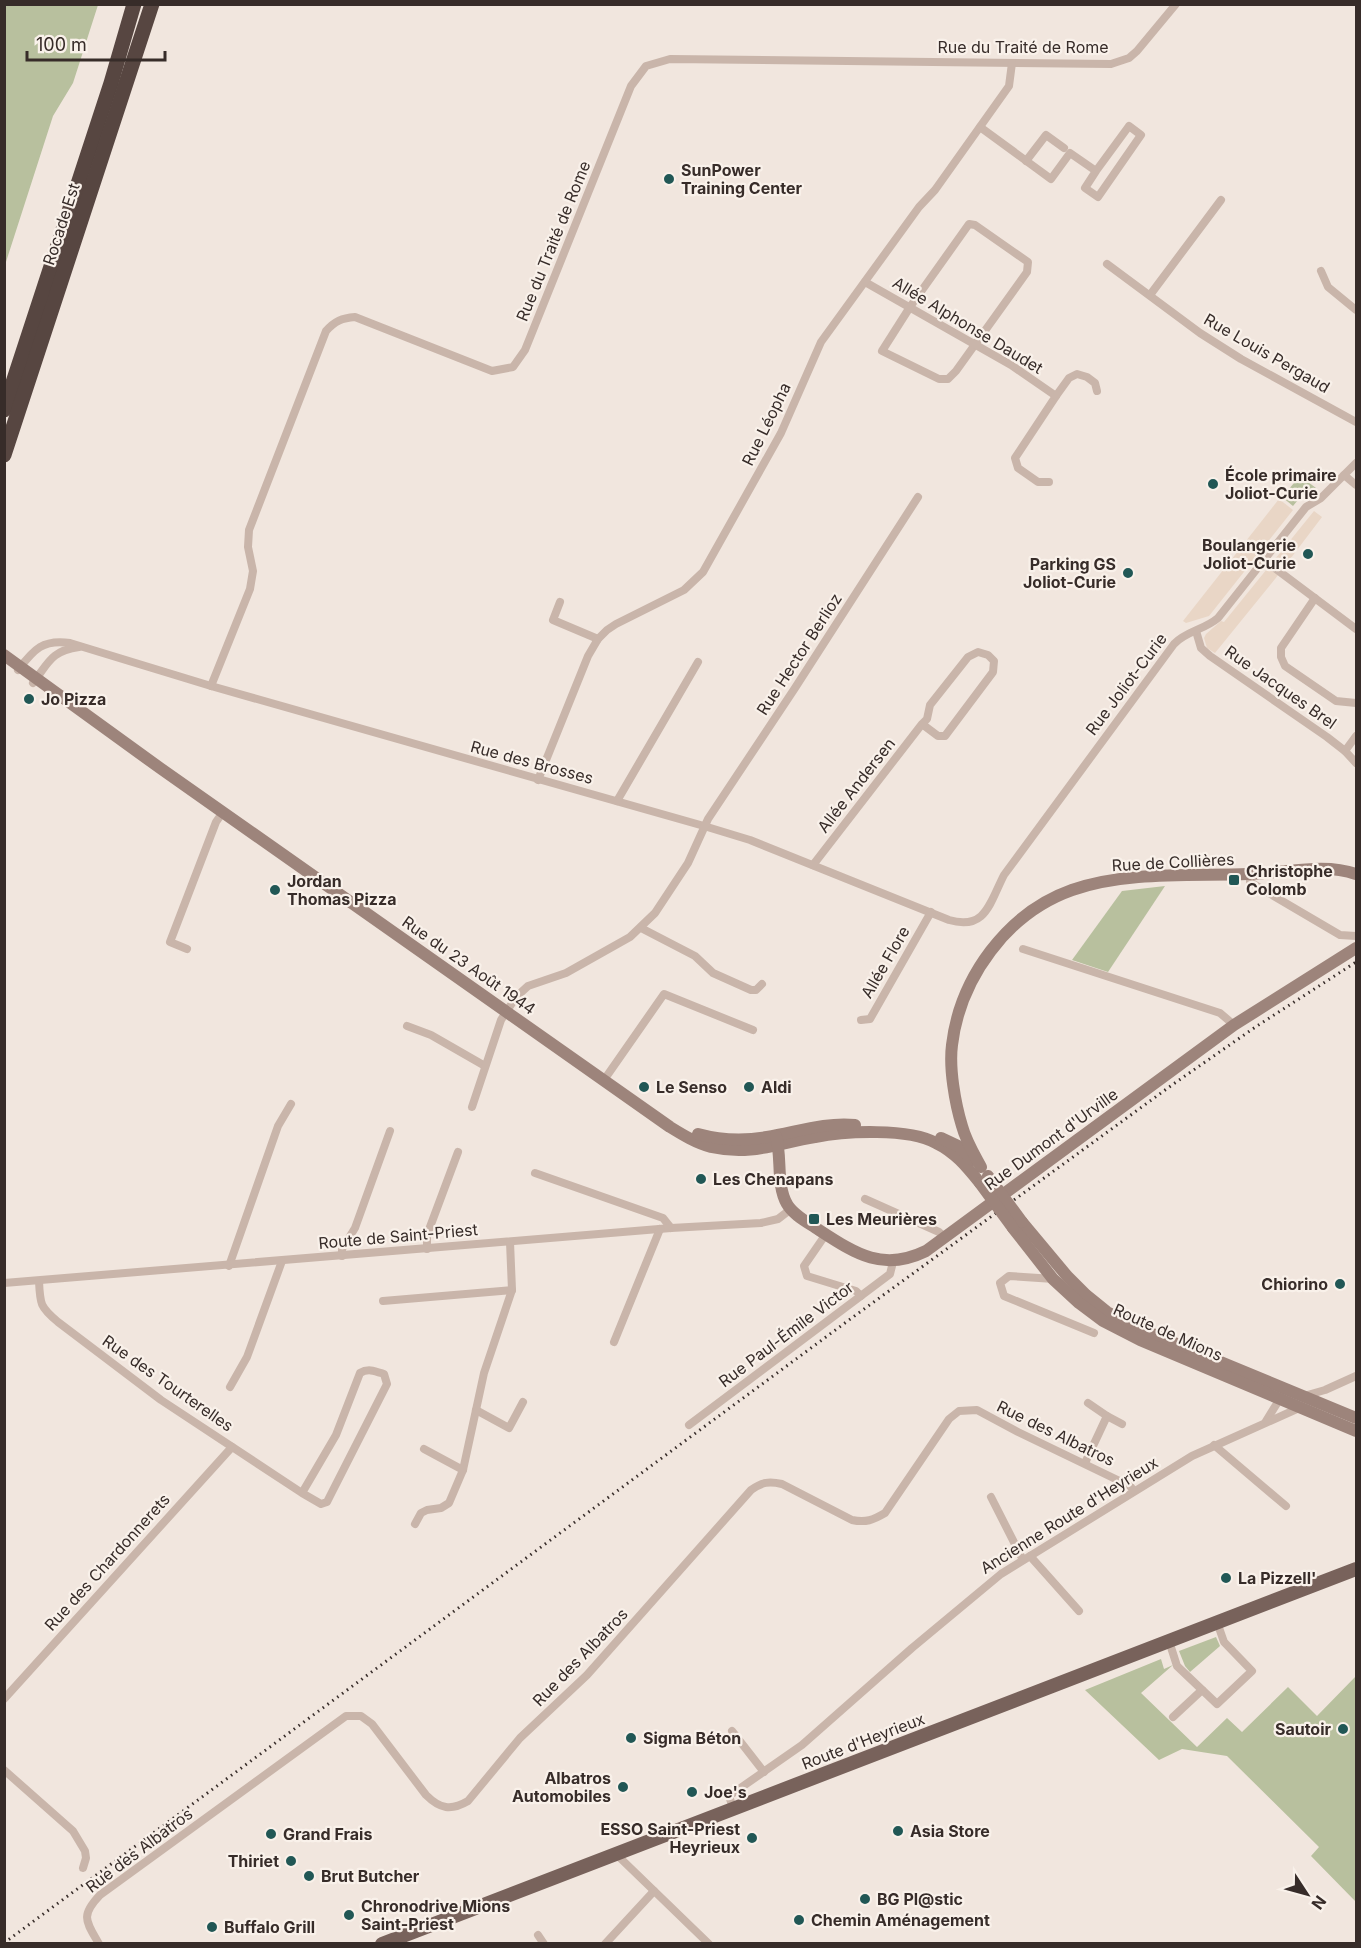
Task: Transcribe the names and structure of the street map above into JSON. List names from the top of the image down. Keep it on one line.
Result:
{"streets":{"highway":["Rocade Est"],"main road":["Rue de Collières","Rue du 23 Août 1944","Rue Dumont d'Urville","Route de Mions","Route d'Heyrieux"],"street":["Rue du Traité de Rome","Allée Alphonse Daudet","Rue Louis Pergaud","Rue Léopha","Rue Hector Berlioz","Rue Joliot-Curie","Rue Jacques Brel","Rue des Brosses","Allée Andersen","Allée Flore","Route de Saint-Priest","Rue Paul-Émile Victor","Rue des Tourterelles","Rue des Albatros","Ancienne Route d'Heyrieux","Rue des Chardonnerets"]},"crossings":[["Rue du Traité de Rome","Rue Léopha"],["Rue du Traité de Rome","Rue des Brosses"],["Allée Alphonse Daudet","Rue Léopha"],["Rue Léopha","Rue des Brosses"],["Rue Hector Berlioz","Rue des Brosses"],["Rue Hector Berlioz","Rue du 23 Août 1944"],["Rue Joliot-Curie","Rue Jacques Brel"],["Rue Joliot-Curie","Rue des Brosses"],["Rue des Brosses","Allée Andersen"],["Rue des Brosses","Allée Flore"],["Rue des Brosses","Rue du 23 Août 1944"],["Rue de Collières","Rue du 23 Août 1944"],["Rue Dumont d'Urville","Route de Saint-Priest"],["Rue Dumont d'Urville","Rue Paul-Émile Victor"],["Route de Saint-Priest","Rue des Tourterelles"],["Route de Mions","Ancienne Route d'Heyrieux"],["Rue des Tourterelles","Rue des Chardonnerets"],["Rue des Albatros","Ancienne Route d'Heyrieux"],["Ancienne Route d'Heyrieux","Route d'Heyrieux"]],"places":{"other":["SunPower Training Center","École primaire Joliot-Curie","Boulangerie Joliot-Curie","Parking GS Joliot-Curie","Jo Pizza","Jordan Thomas Pizza","Le Senso","Aldi","Les Chenapans","Chiorino","La Pizzell'","Sautoir","Sigma Béton","Albatros Automobiles","Joe's","Asia Store","Grand Frais","ESSO Saint-Priest Heyrieux","Thiriet","Brut Butcher","BG Pl@stic","Chronodrive Mions Saint-Priest","Chemin Aménagement","Buffalo Grill"],"transit":["Christophe Colomb","Les Meurières"]},"scale_bar":"100 m","north":"bottom right"}
